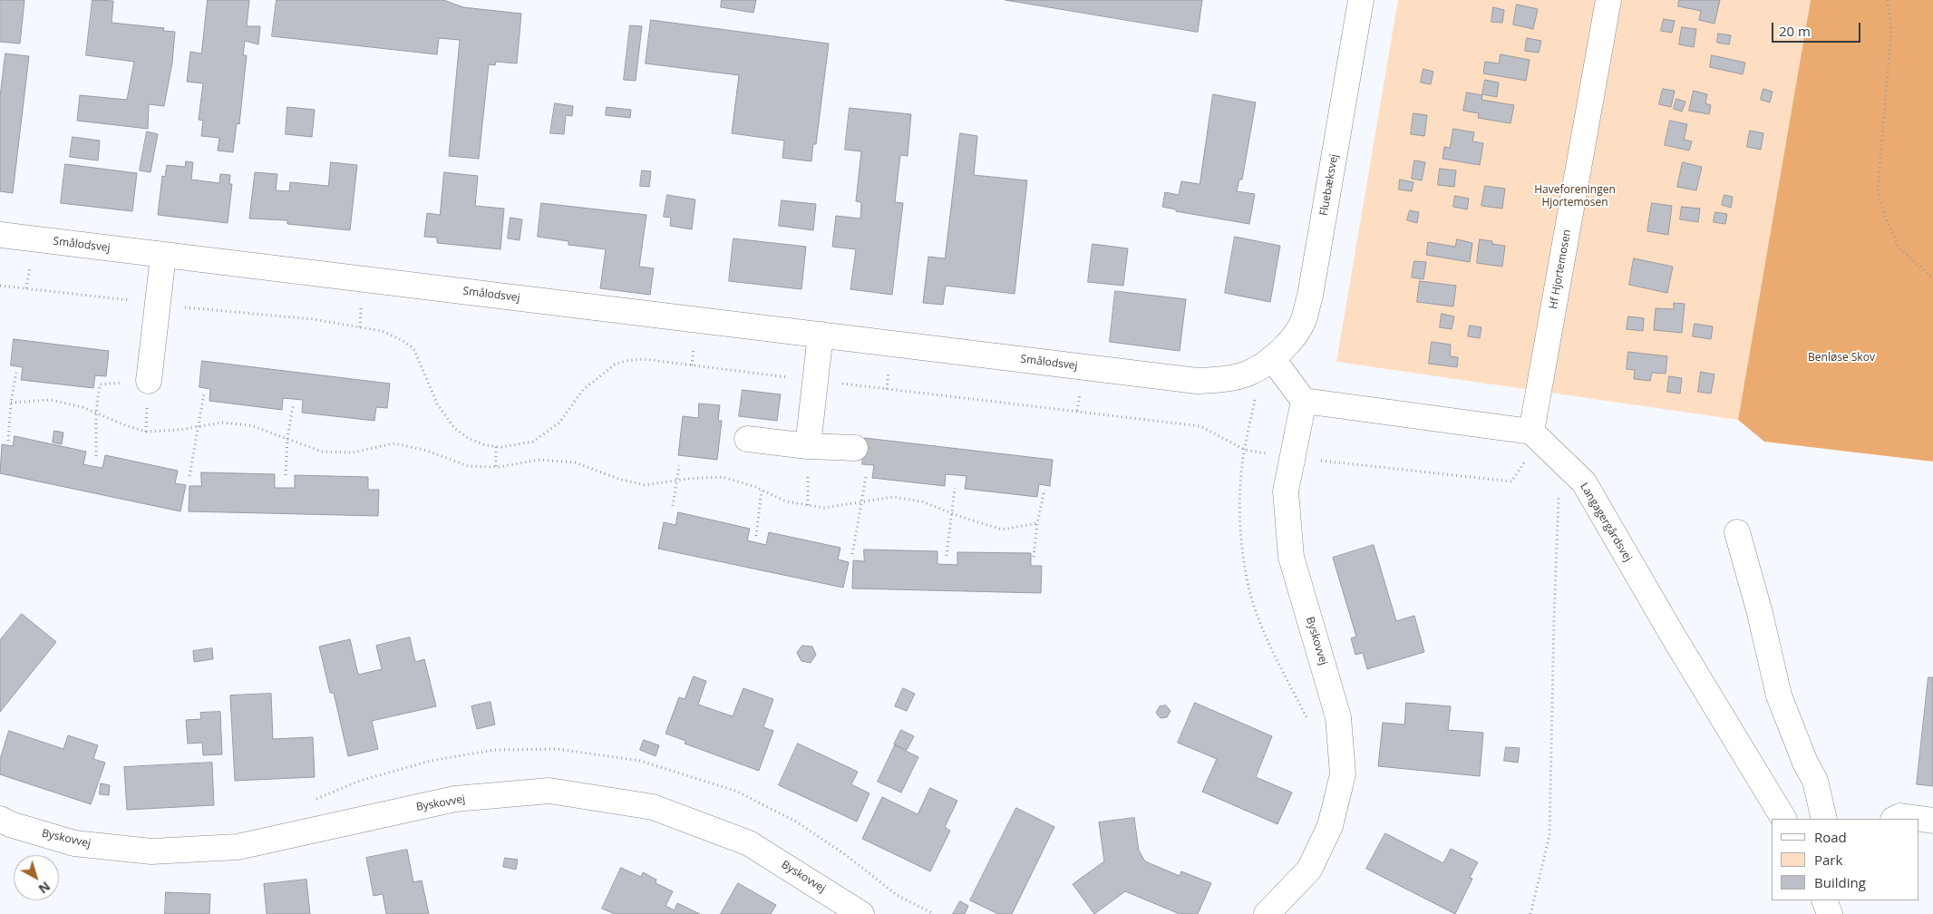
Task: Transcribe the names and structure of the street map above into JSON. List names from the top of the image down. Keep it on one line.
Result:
{"streets":{"street":["Fluebæksvej","Smålodsvej","Hf Hjortemosen","Langagergårdsvej","Byskovvej"]},"crossings":[["Fluebæksvej","Smålodsvej"],["Hf Hjortemosen","Langagergårdsvej"]],"parks":["Haveforeningen Hjortemosen","Benløse Skov"],"legend":["Road","Park","Building"],"scale_bar":"20 m","north":"bottom right"}
